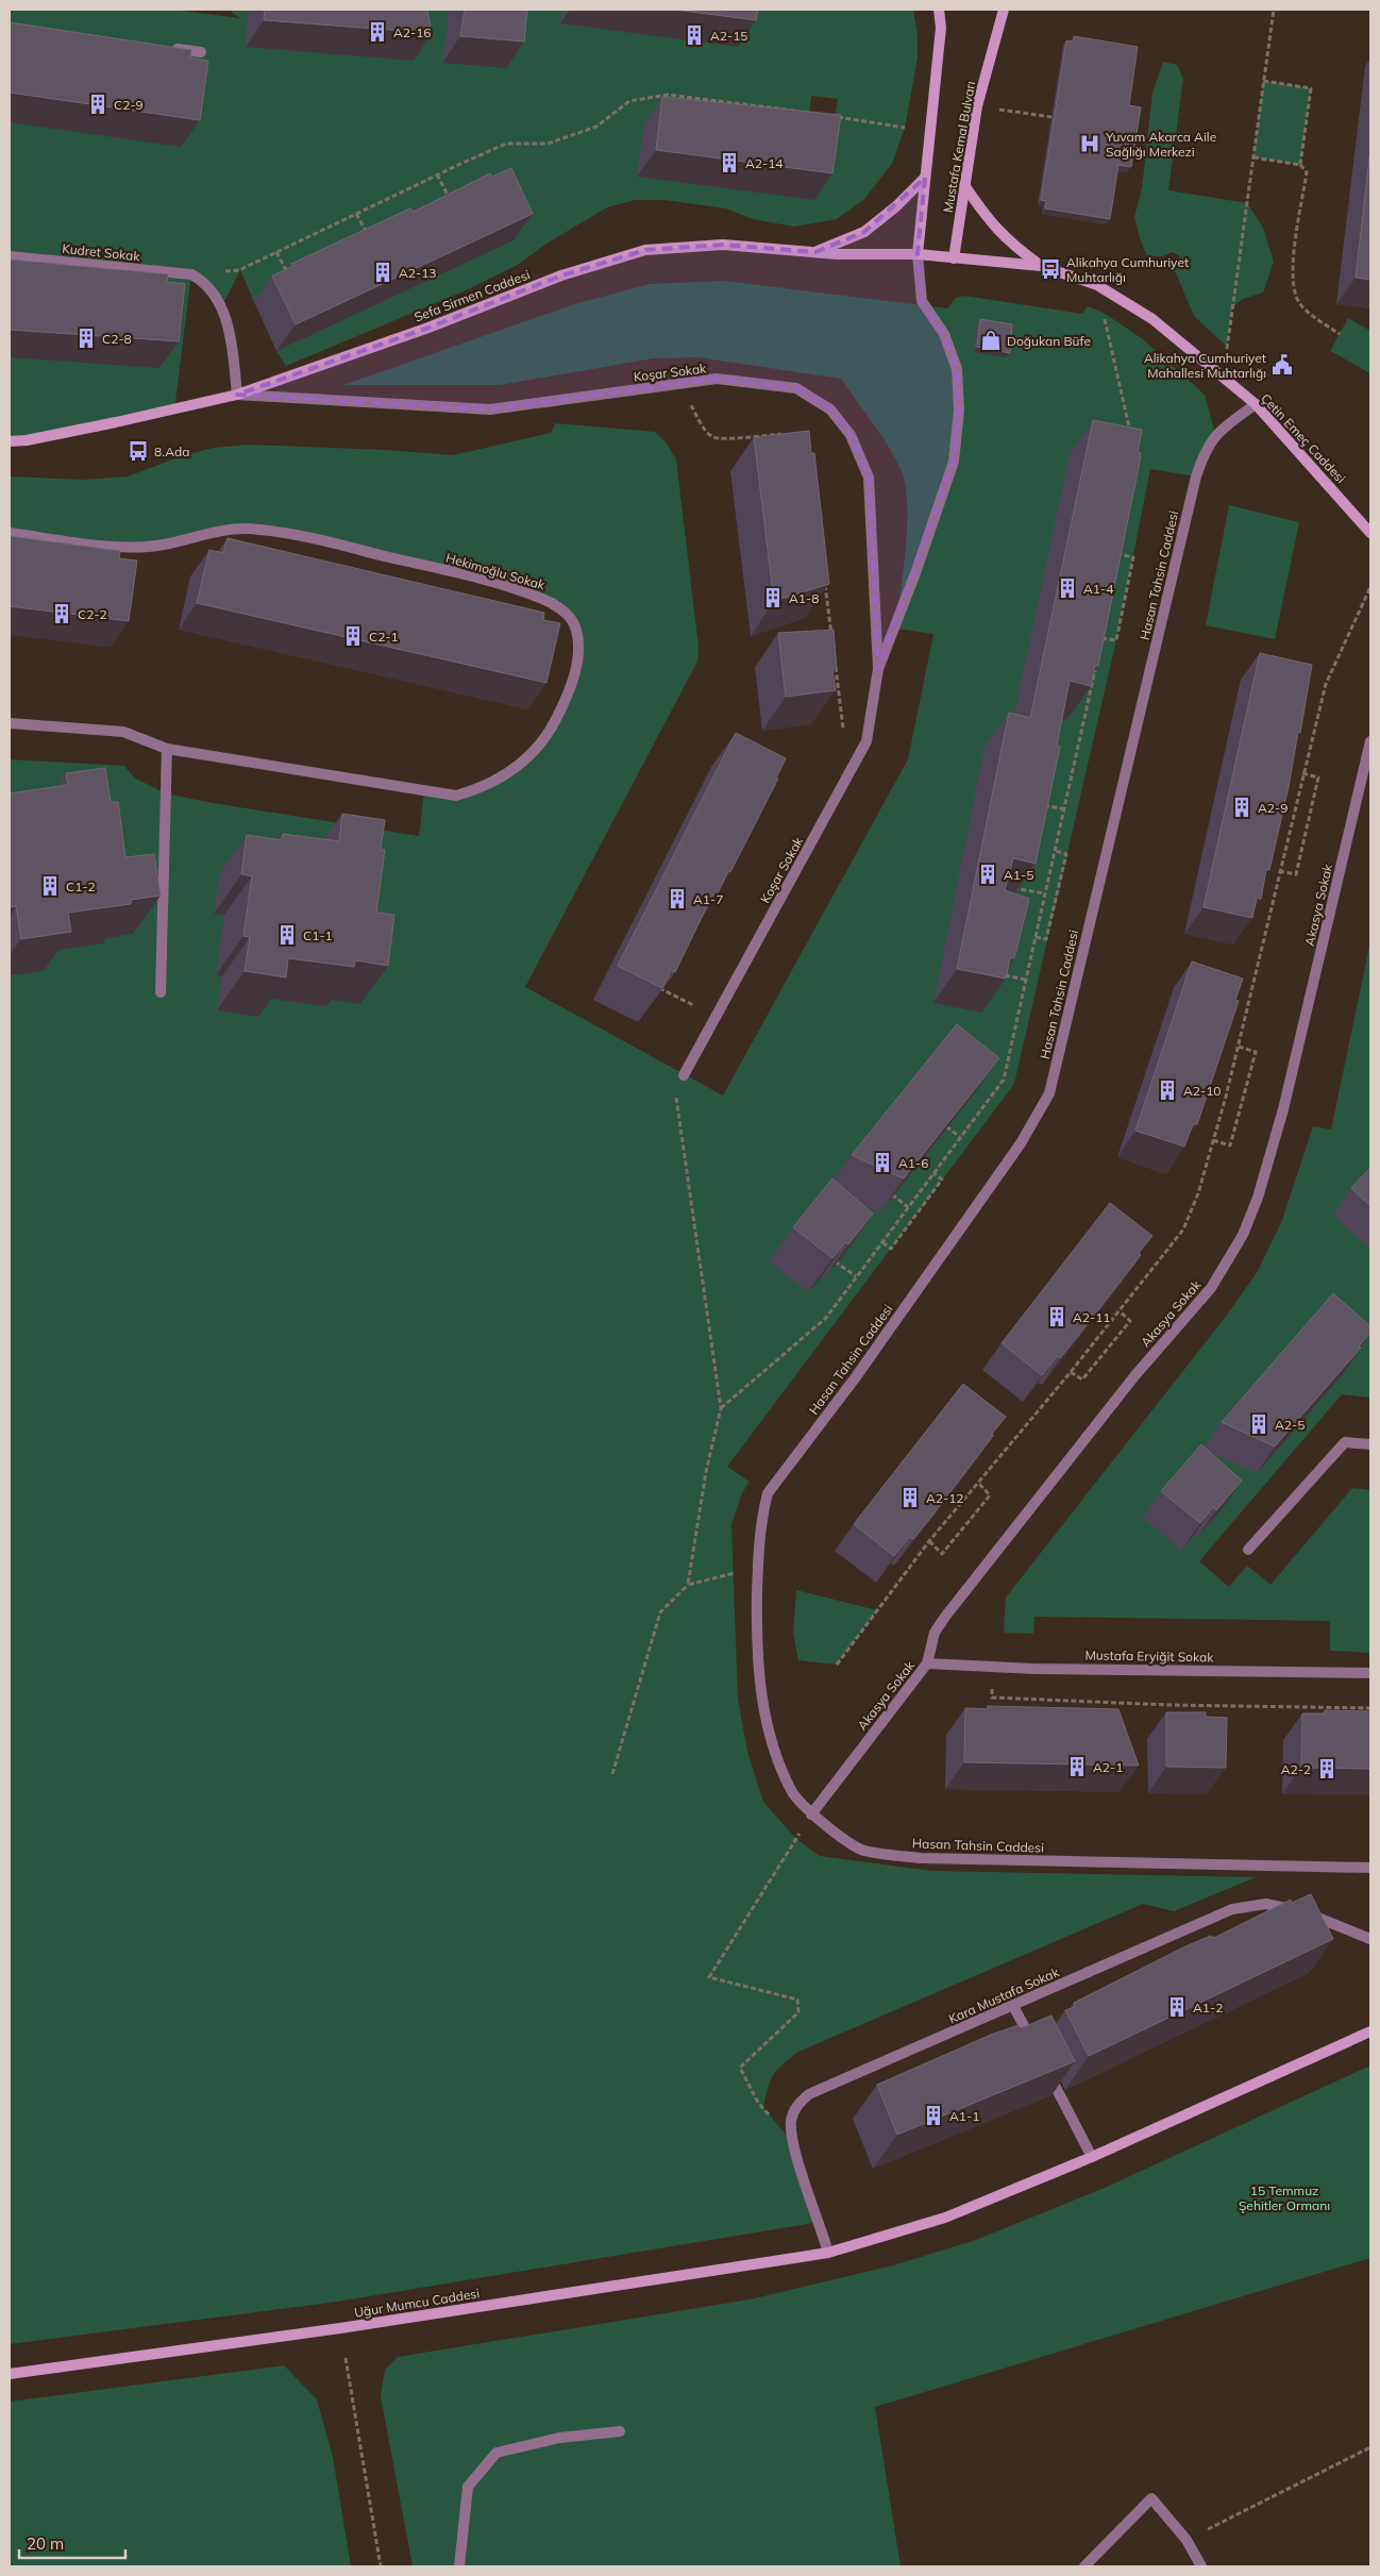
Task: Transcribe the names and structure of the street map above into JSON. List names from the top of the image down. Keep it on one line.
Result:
{"streets":{"street":["Mustafa Kemal Bulvarı","Kudret Sokak","Sefa Sirmen Caddesi","Koşar Sokak","Çetin Emeç Caddesi","Hekimoğlu Sokak","Hasan Tahsin Caddesi","Akasya Sokak","Mustafa Eryiğit Sokak","Kara Mustafa Sokak","Uğur Mumcu Caddesi"]},"crossings":[["Mustafa Kemal Bulvarı","Sefa Sirmen Caddesi"],["Mustafa Kemal Bulvarı","Koşar Sokak"],["Mustafa Kemal Bulvarı","Çetin Emeç Caddesi"],["Kudret Sokak","Sefa Sirmen Caddesi"],["Kudret Sokak","Koşar Sokak"],["Sefa Sirmen Caddesi","Koşar Sokak"],["Sefa Sirmen Caddesi","Çetin Emeç Caddesi"],["Çetin Emeç Caddesi","Hasan Tahsin Caddesi"],["Hasan Tahsin Caddesi","Akasya Sokak"],["Akasya Sokak","Mustafa Eryiğit Sokak"],["Kara Mustafa Sokak","Uğur Mumcu Caddesi"]],"parks":["15 Temmuz Şehitler Ormanı"],"places":{"building":["A2-16","A2-15","C2-9","A2-14","A2-13","C2-8","A1-4","A1-8","C2-2","C2-1","A2-9","A1-5","C1-2","A1-7","C1-1","A2-10","A1-6","A2-11","A2-5","A2-12","A2-1","A2-2","A1-2","A1-1"],"hospital":["Yuvam Akarca Aile Sağlığı Merkezi"],"bus stop":["Alikahya Cumhuriyet Muhtarlığı","8.Ada"],"shop":["Doğukan Büfe"],"public building":["Alikahya Cumhuriyet Mahallesi Muhtarlığı"]},"scale_bar":"20 m"}
